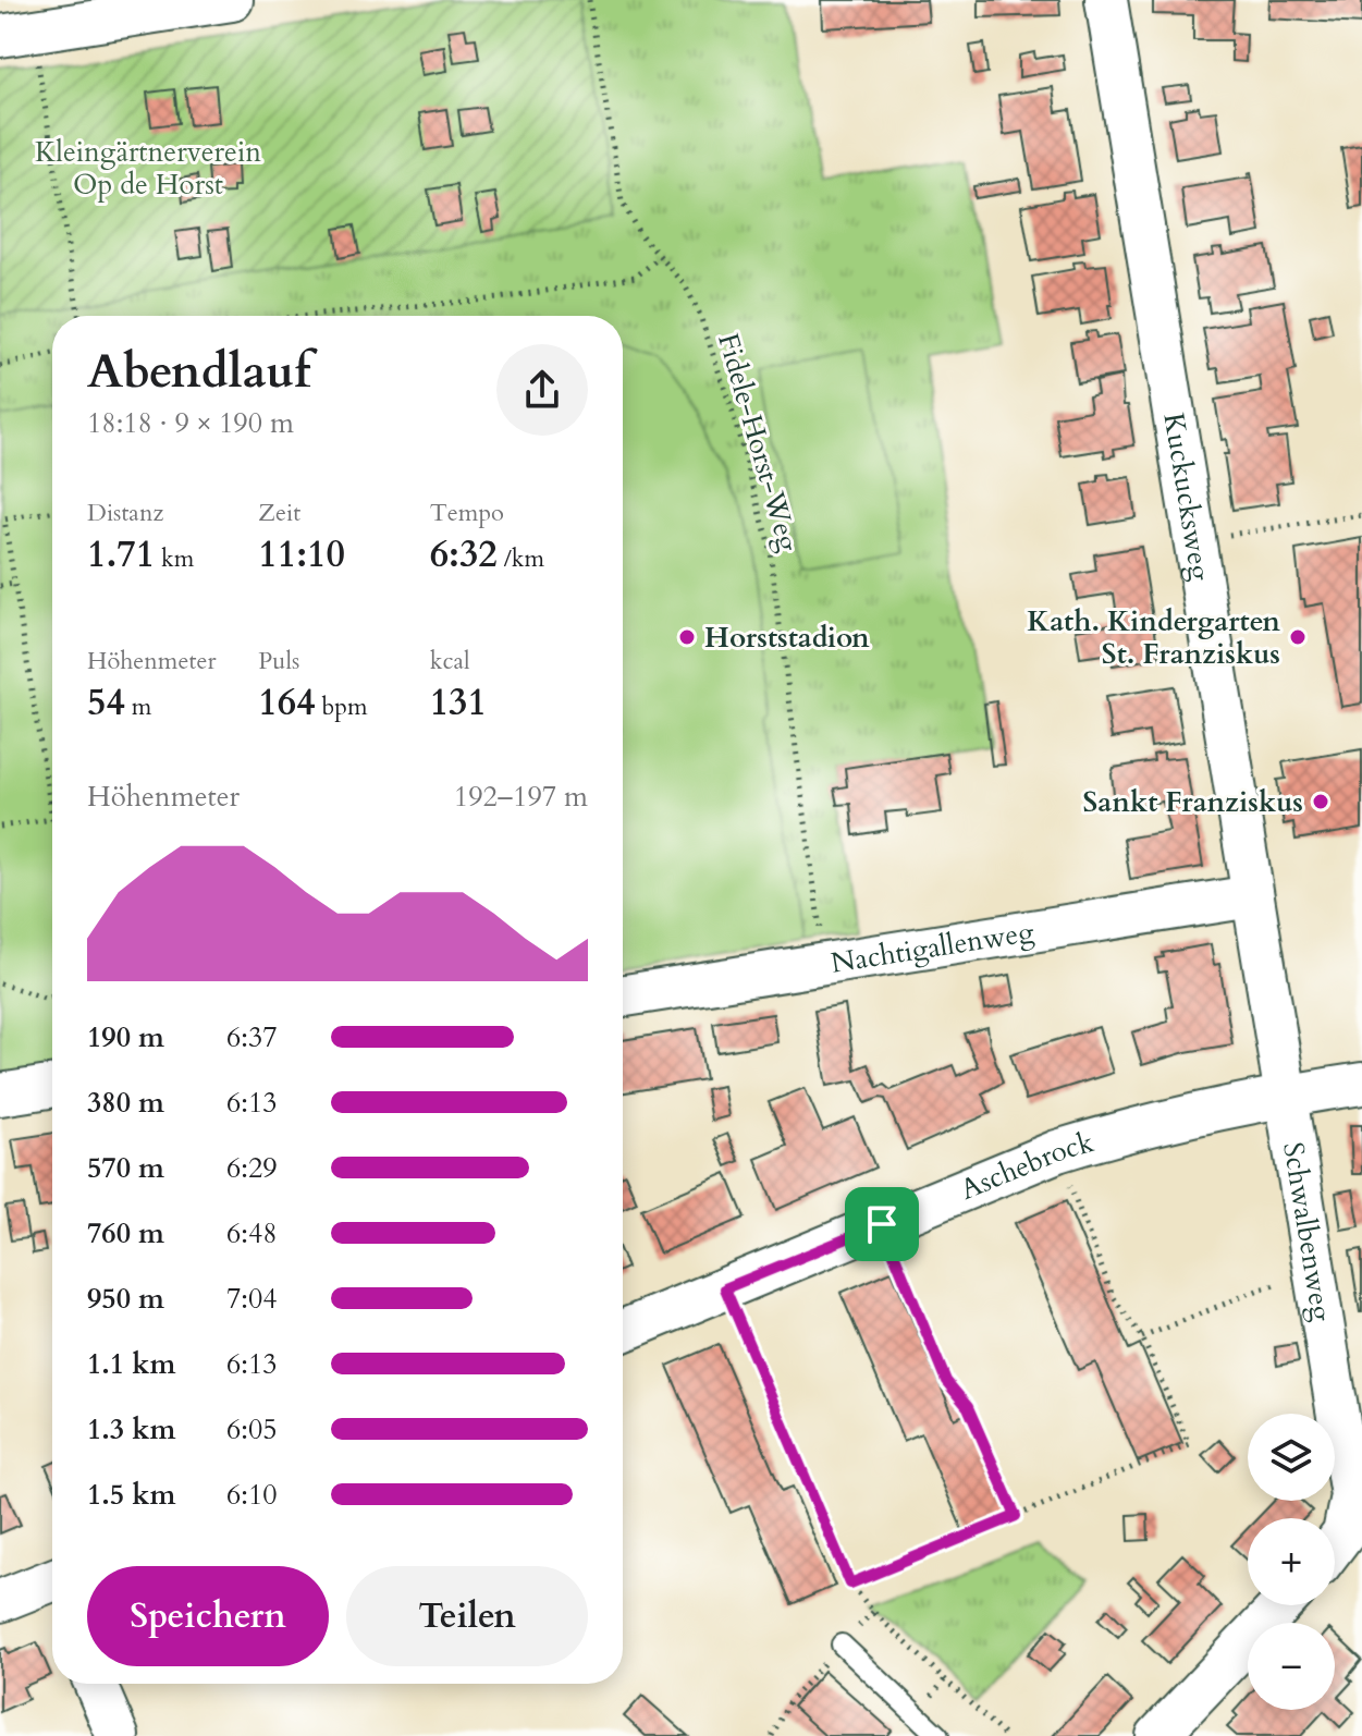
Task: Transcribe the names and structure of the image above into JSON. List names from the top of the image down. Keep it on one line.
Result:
{"streets":{"street":["Kuckucksweg","Nachtigallenweg","Aschebrock","Schwalbenweg"],"path":["Fidele-Horst-Weg"]},"crossings":[["Fidele-Horst-Weg","Nachtigallenweg"],["Kuckucksweg","Nachtigallenweg"],["Kuckucksweg","Aschebrock"],["Kuckucksweg","Schwalbenweg"],["Aschebrock","Schwalbenweg"]],"parks":["Kleingärtnerverein Op de Horst"],"places":["Horststadion","Kath. Kindergarten St. Franziskus","Sankt Franziskus"],"page":{"heading":["Abendlauf","18:18 · 9 × 190 m"],"stats":[["Distanz","1.71 km"],["Zeit","11:10"],["Tempo","6:32 /km"],["Höhenmeter","54 m"],["Puls","164 bpm"],["kcal","131"]],"chart":["Höhenmeter","192–197 m"],"list":[{"name":"190 m","note":"6:37"},{"name":"380 m","note":"6:13"},{"name":"570 m","note":"6:29"},{"name":"760 m","note":"6:48"},{"name":"950 m","note":"7:04"},{"name":"1.1 km","note":"6:13"},{"name":"1.3 km","note":"6:05"},{"name":"1.5 km","note":"6:10"}],"map_buttons":["+","−"],"buttons":["Speichern","Teilen"]}}
